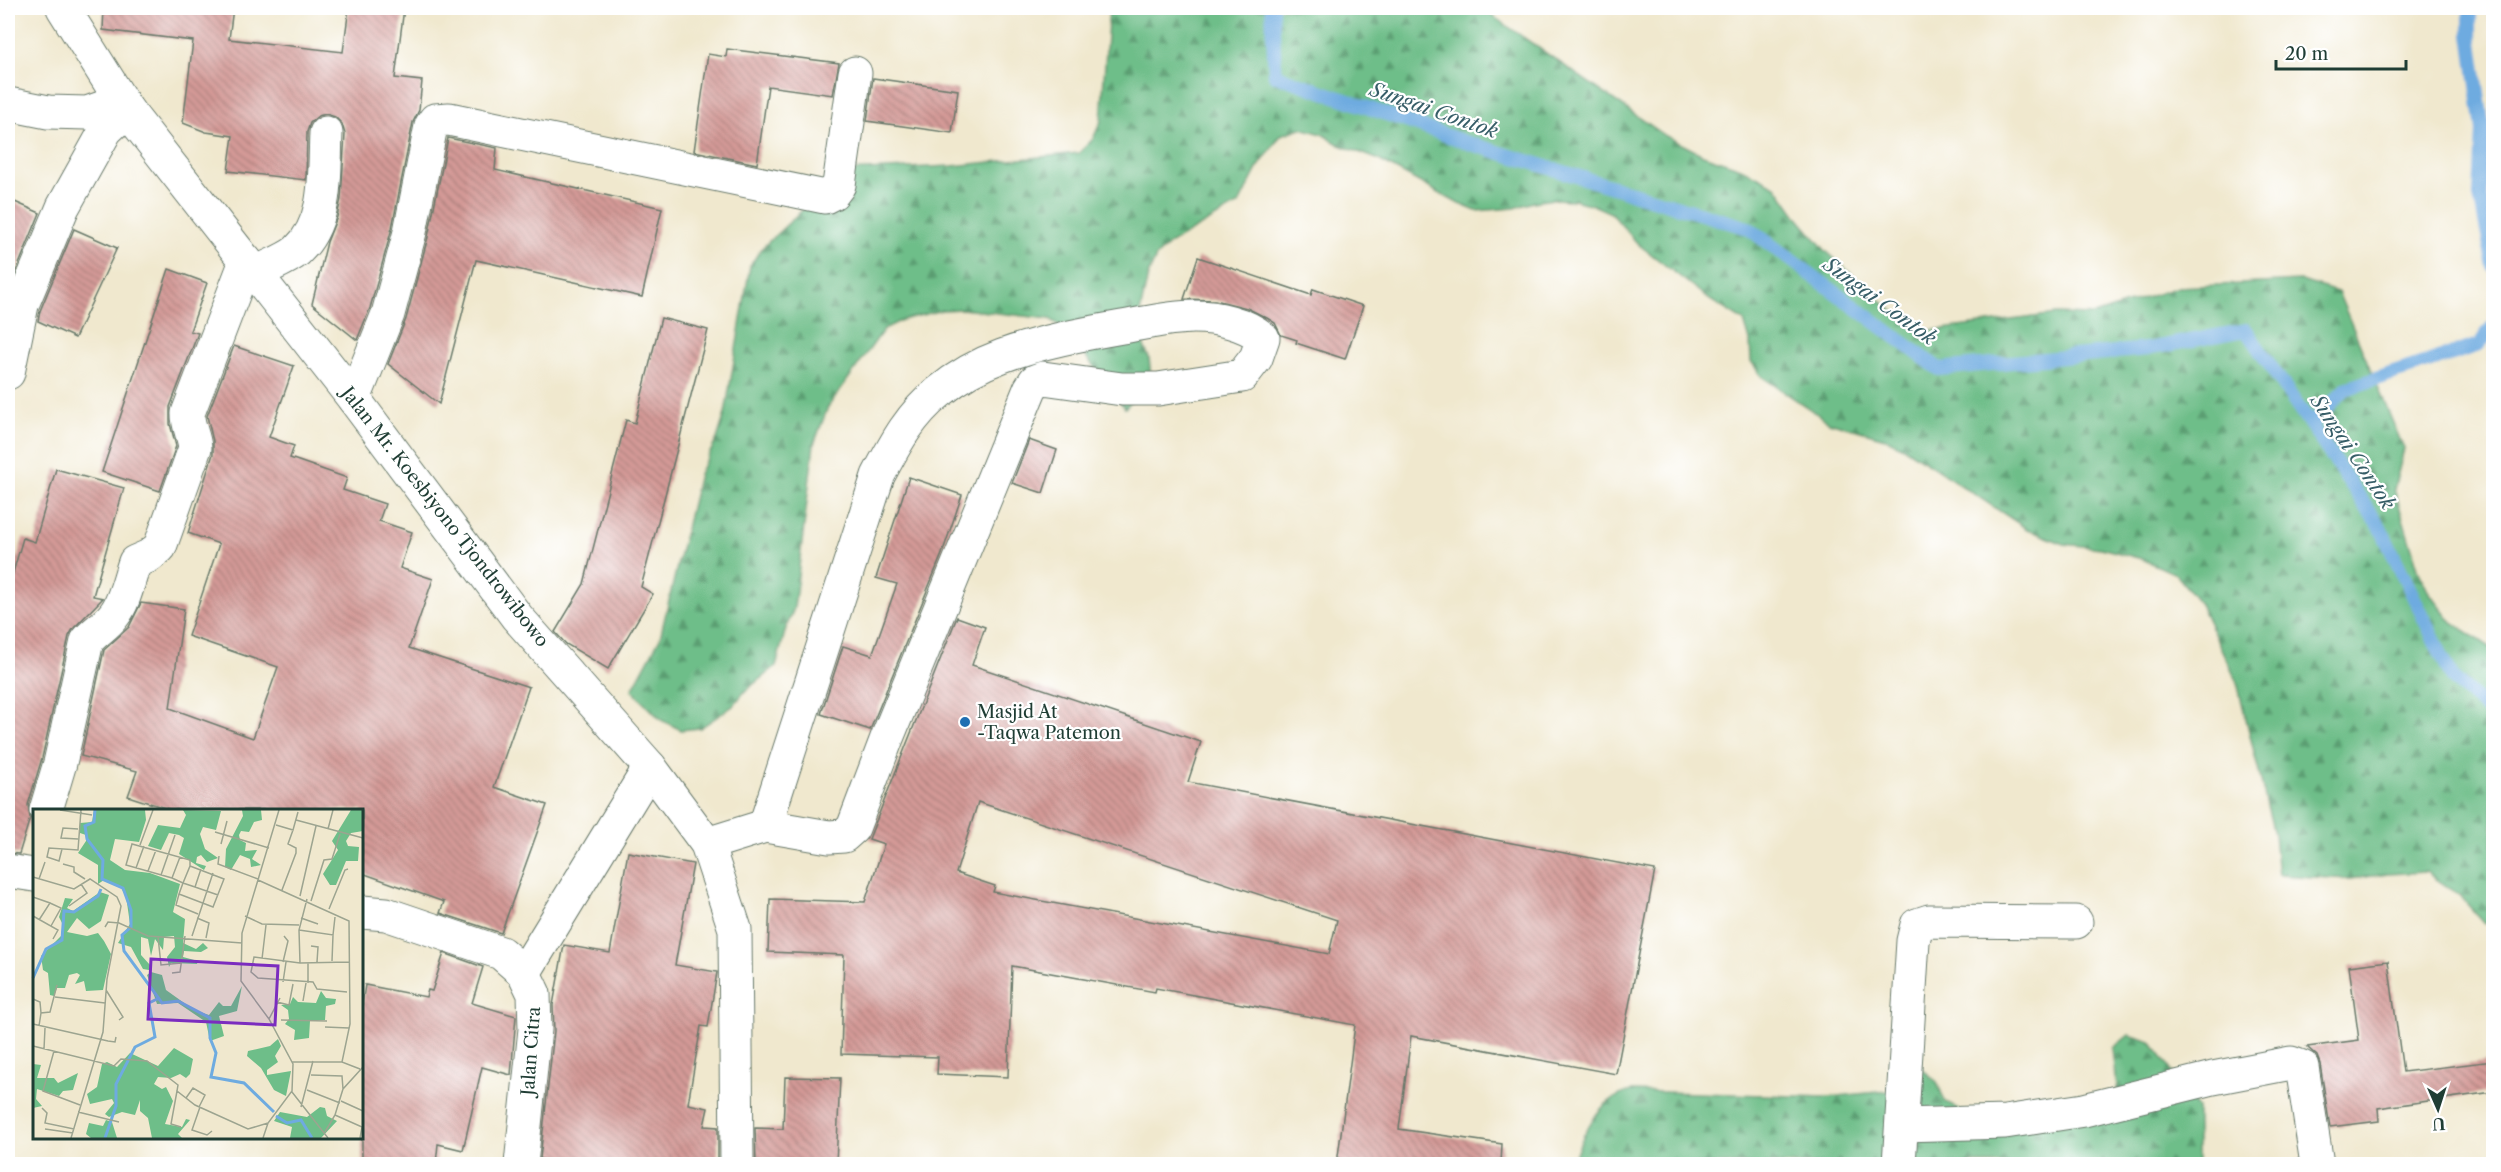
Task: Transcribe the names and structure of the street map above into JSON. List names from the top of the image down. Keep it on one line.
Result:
{"streets":{"street":["Jalan Mr. Koesbiyono Tjondrowibowo","Jalan Citra"]},"water":["Sungai Contok"],"places":["Masjid At -Taqwa Patemon"],"scale_bar":"20 m","north":"bottom"}
